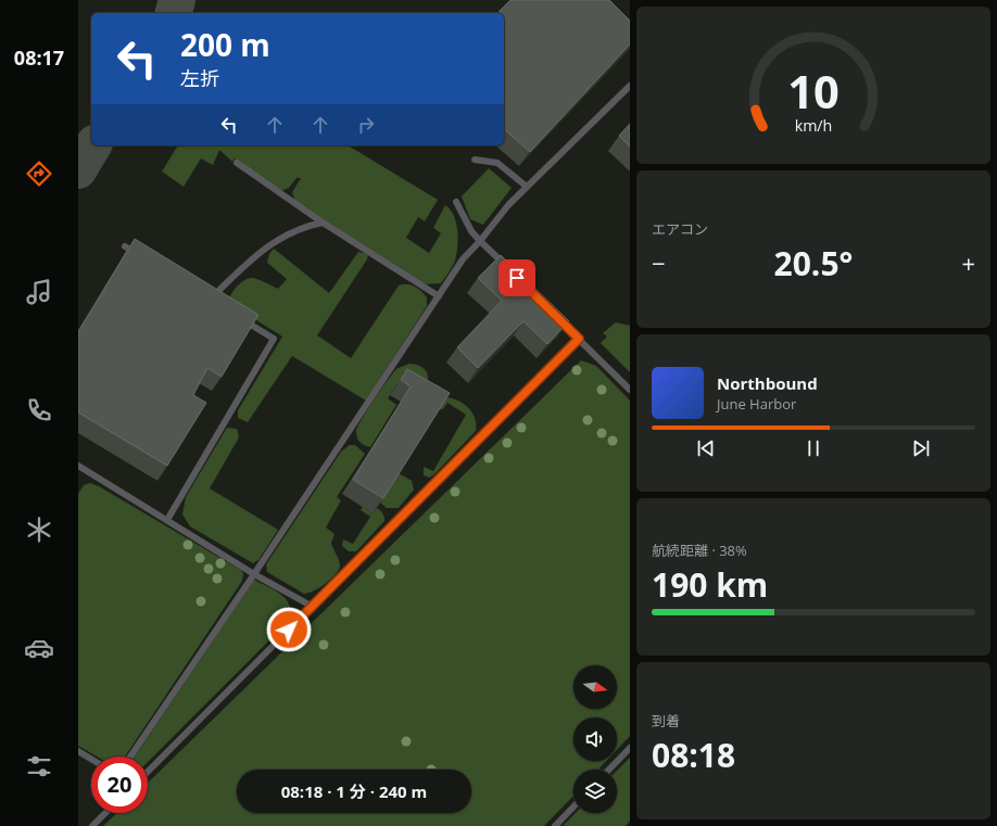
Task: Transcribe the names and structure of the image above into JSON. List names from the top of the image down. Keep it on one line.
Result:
{"north":"right","page":{"tabs":"08:17","turn":["200 m","左折"],"tile":["エアコン",["航続距離 · 38%","190 km"],["到着","08:18"]],"heat":["−","20.5°","+"],"song":["Northbound","June Harbor"],"limit":"20","trip":"08:18 · 1 分 · 240 m","gauge":["10","km/h"]}}
